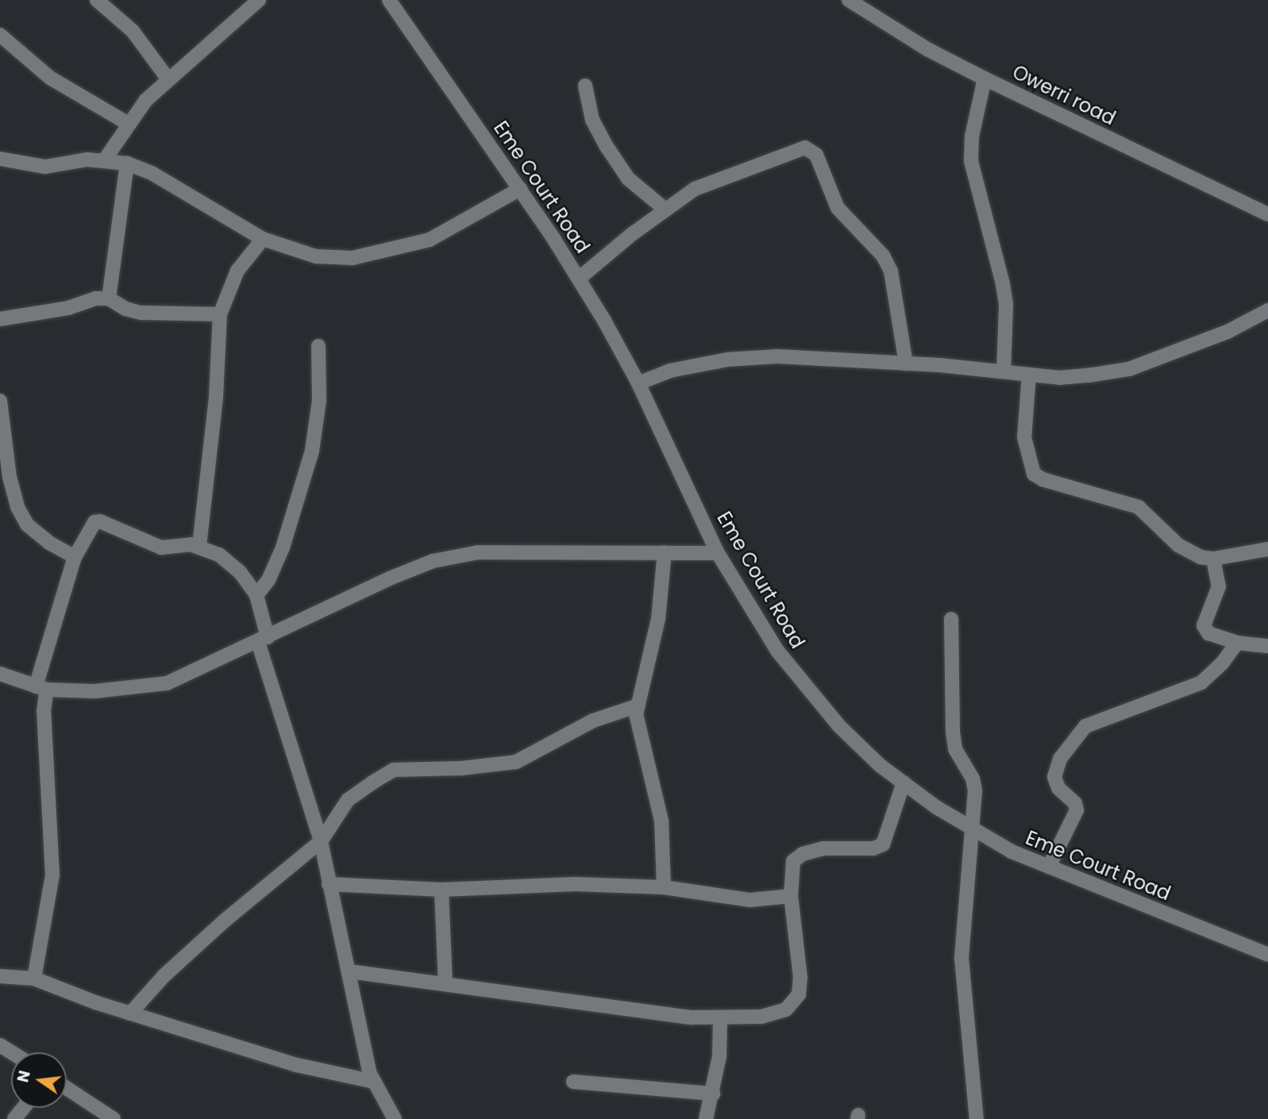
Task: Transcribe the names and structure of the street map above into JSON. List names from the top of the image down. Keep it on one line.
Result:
{"streets":{"street":["Owerri road","Eme Court Road"]},"north":"left"}
